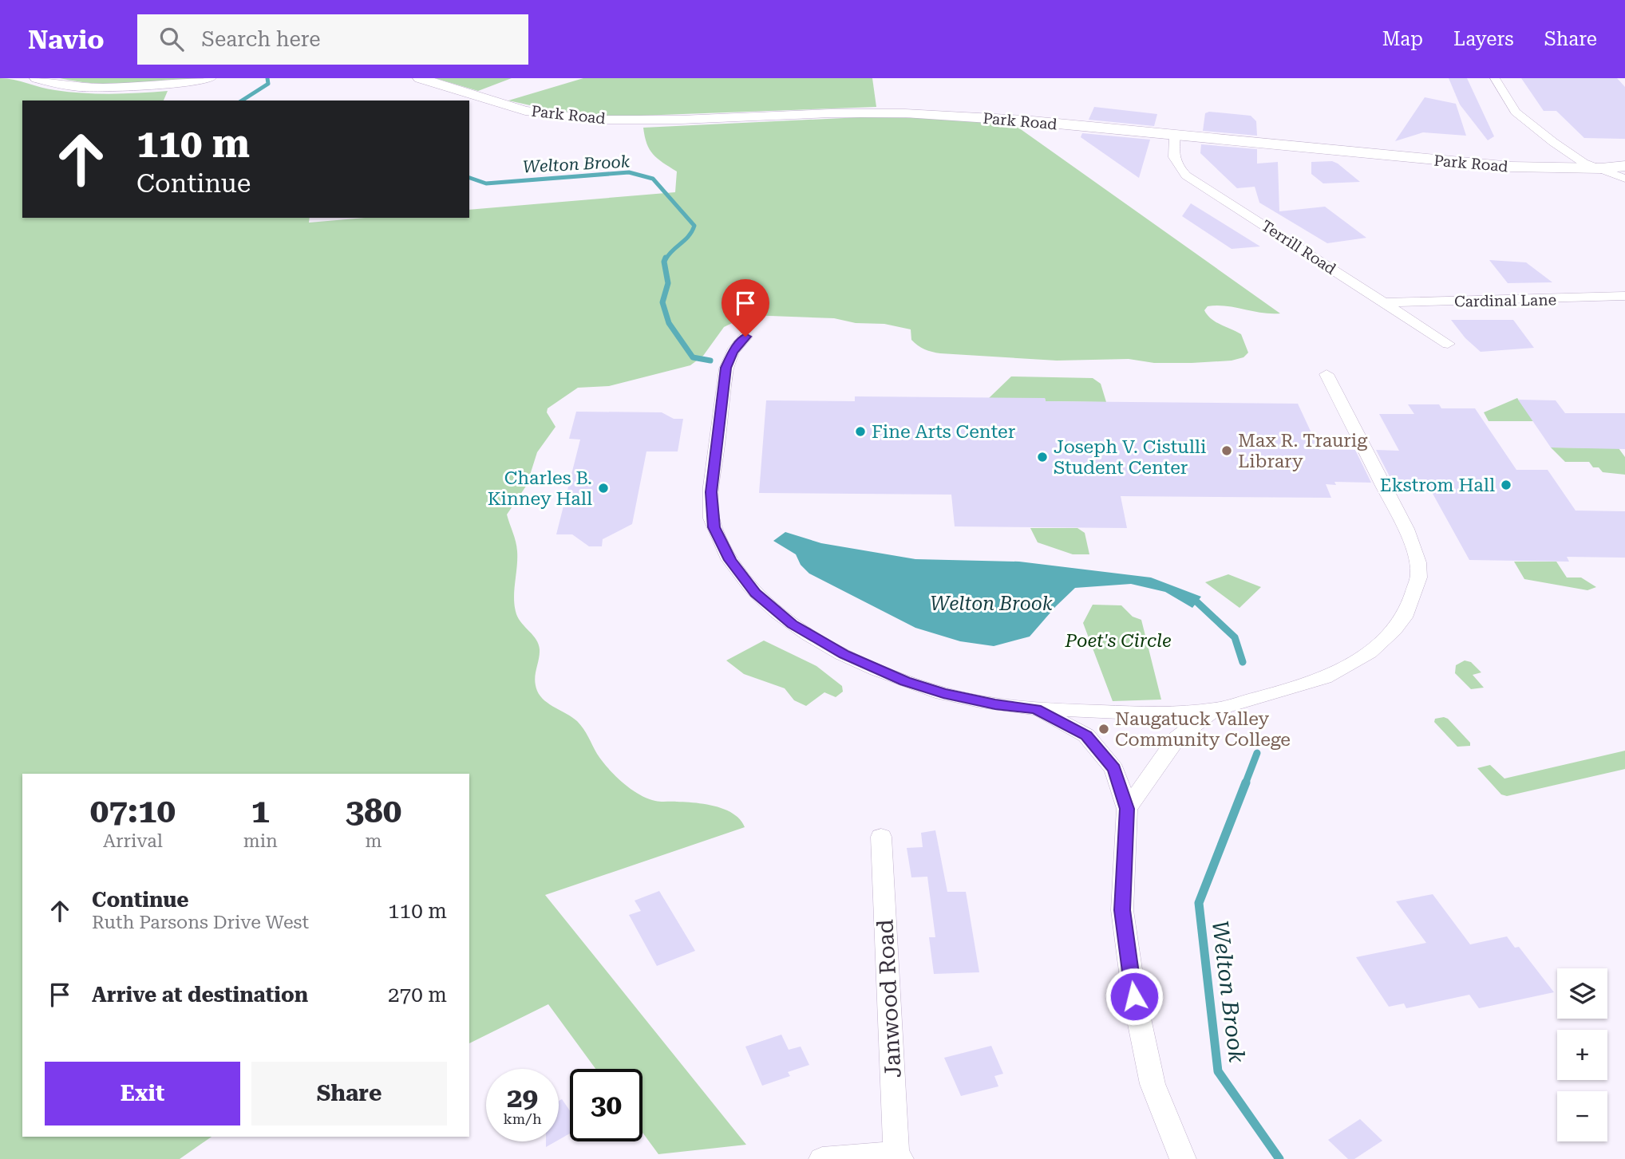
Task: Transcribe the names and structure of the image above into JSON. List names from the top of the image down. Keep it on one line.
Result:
{"streets":{"main road":["Park Road"],"street":["Terrill Road","Cardinal Lane","Janwood Road"]},"crossings":[["Park Road","Terrill Road"],["Terrill Road","Cardinal Lane"]],"water":["Welton Brook"],"parks":["Poet's Circle"],"places":["Fine Arts Center","Max R. Traurig Library","Joseph V. Cistulli Student Center","Ekstrom Hall","Charles B. Kinney Hall","Naugatuck Valley Community College"],"page":{"header":"Navio","search":"Search here","nav":["Map","Layers","Share"],"turn":["110 m","Continue"],"eta":["07:10","Arrival","1","min","380","m"],"list":[{"name":"Continue","note":"Ruth Parsons Drive West","value":"110 m"},{"name":"Arrive at destination","value":"270 m"}],"map_buttons":["+","−"],"buttons":["Exit","Share"],"speed":"29 km/h","limit":"30"}}
